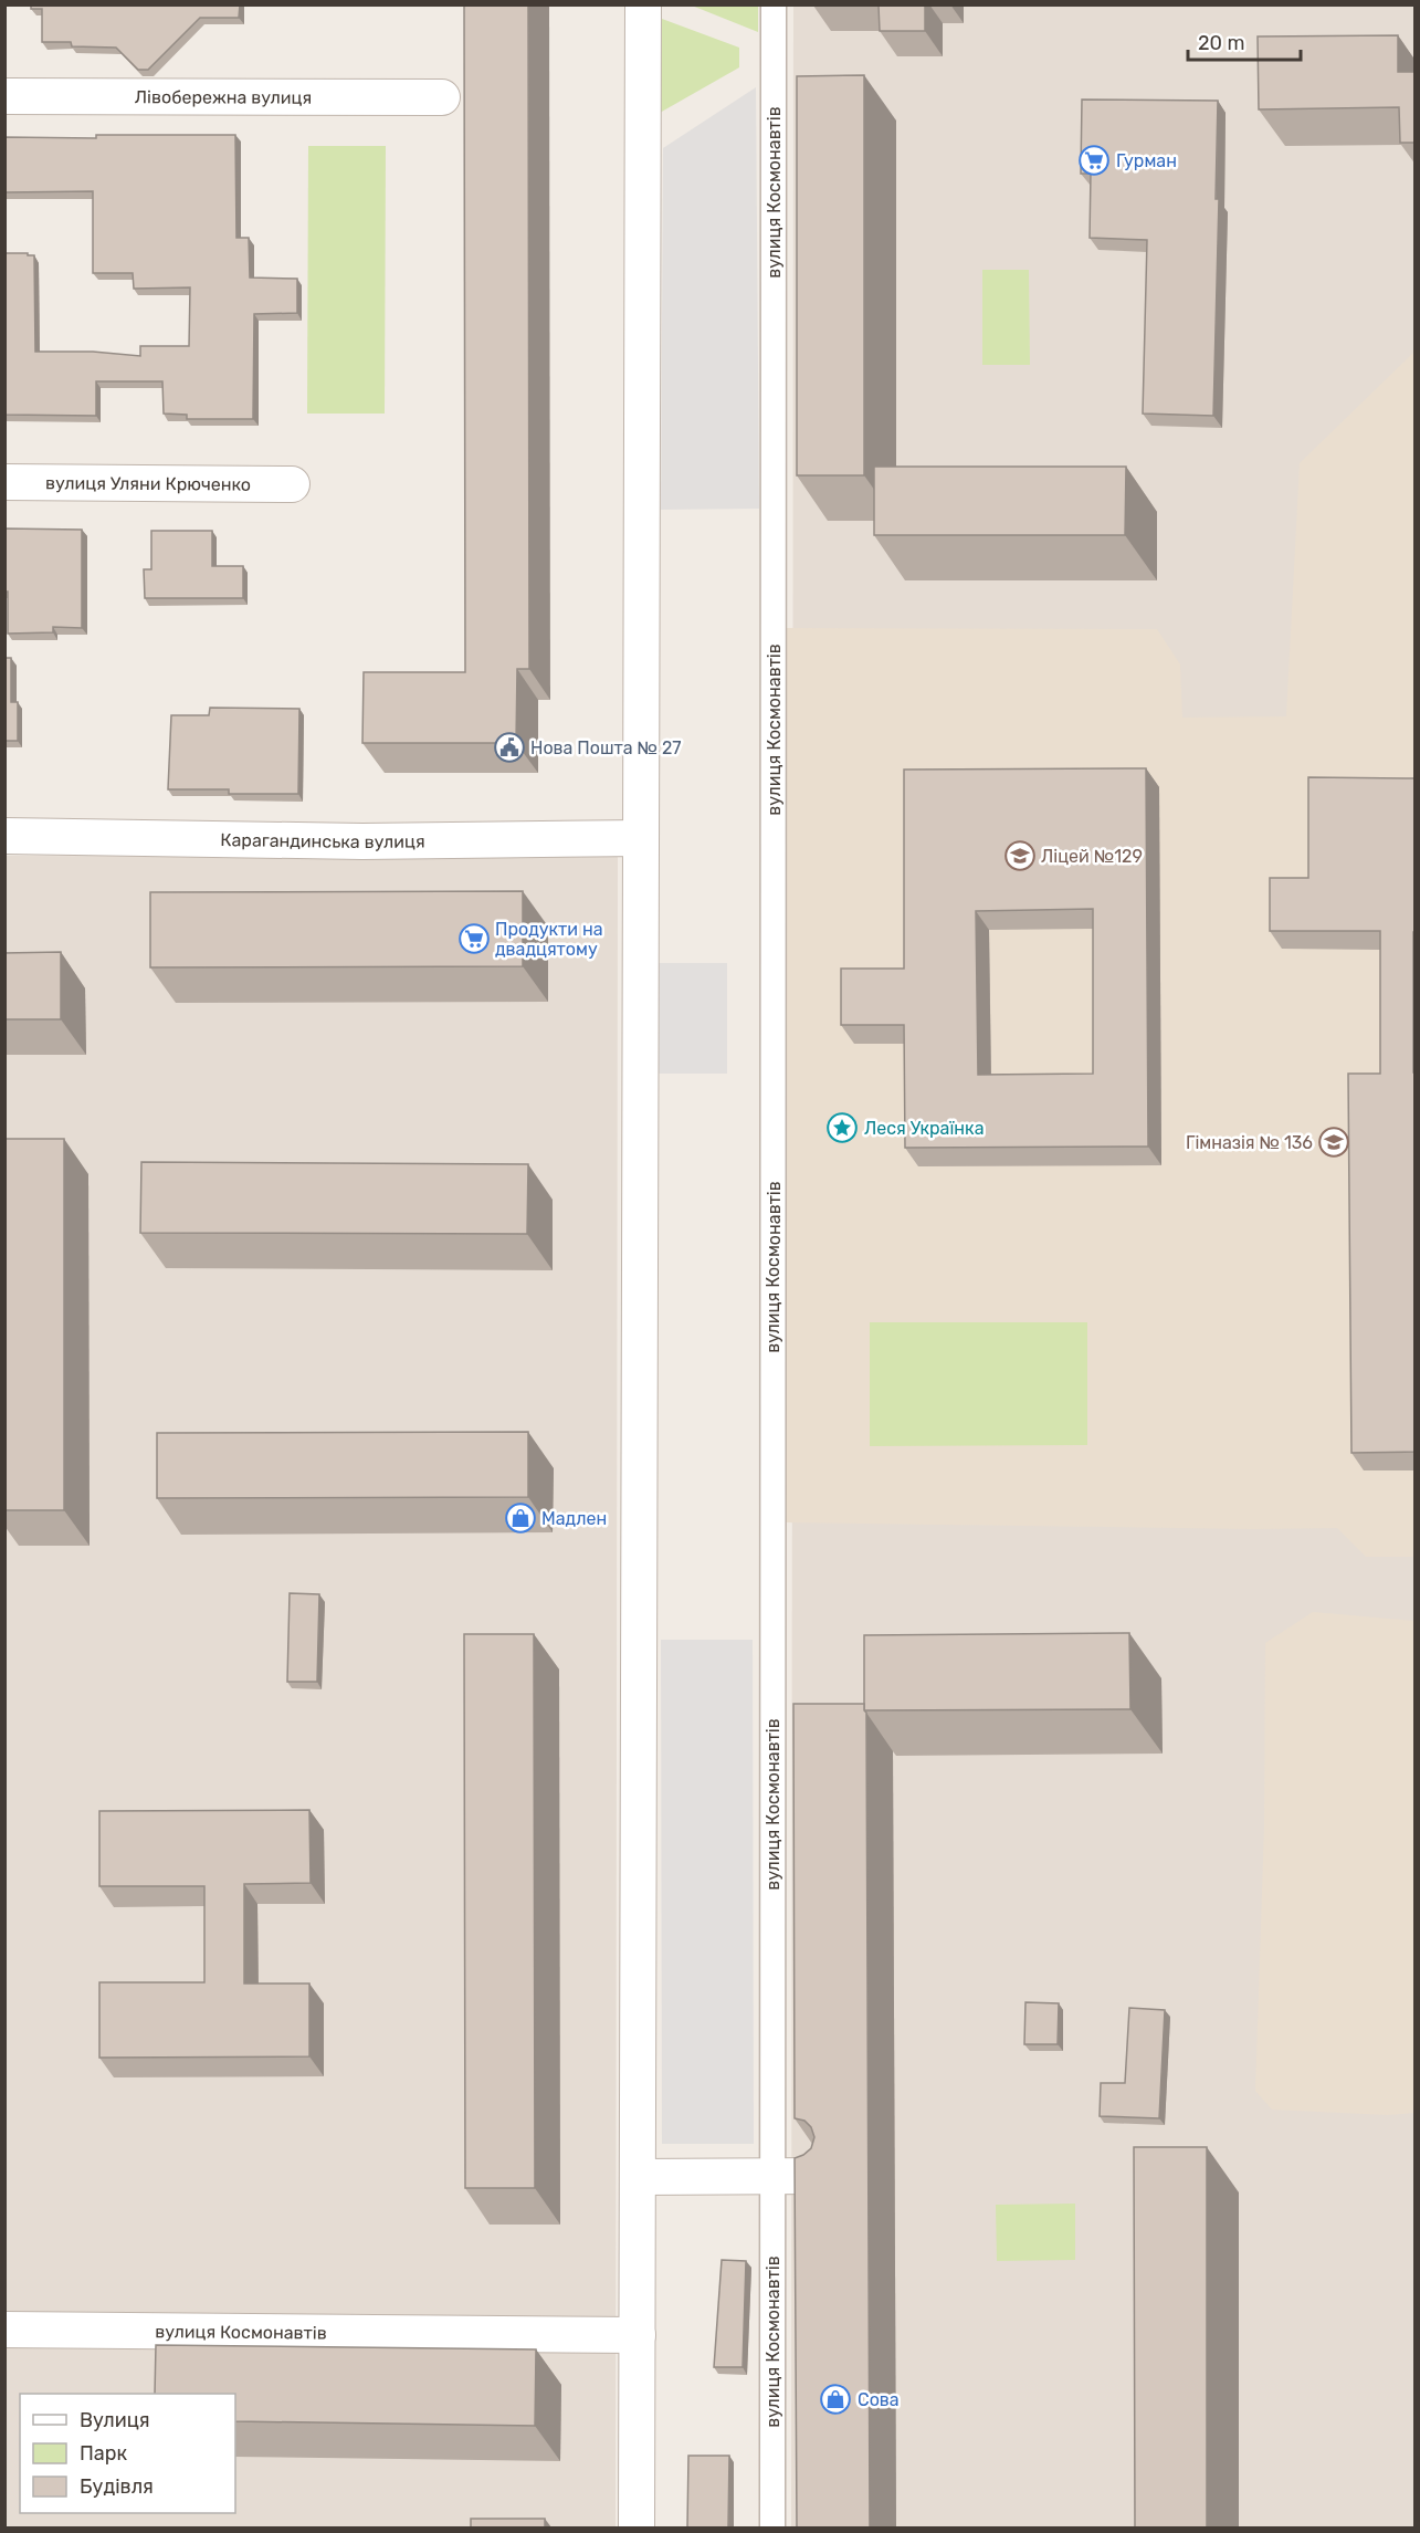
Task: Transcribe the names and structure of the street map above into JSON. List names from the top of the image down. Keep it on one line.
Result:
{"streets":{"street":["Лівобережна вулиця","вулиця Космонавтів","вулиця Уляни Крюченко","Карагандинська вулиця"]},"places":{"supermarket":["Гурман","Продукти на двадцятому"],"public building":["Нова Пошта № 27"],"school or university":["Ліцей №129","Гімназія № 136"],"place":["Леся Українка"],"shop":["Мадлен","Сова"]},"legend":["Вулиця","Парк","Будівля"],"scale_bar":"20 m"}
